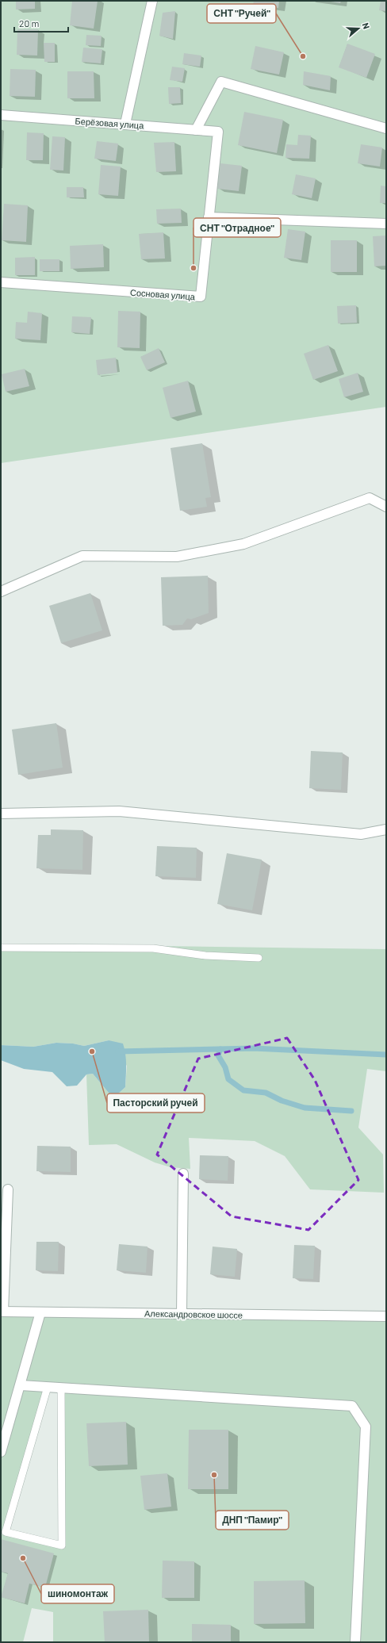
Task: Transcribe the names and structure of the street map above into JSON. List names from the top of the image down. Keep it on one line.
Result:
{"streets":{"street":["Берёзовая улица","Сосновая улица","Александровское шоссе"]},"crossings":[["Берёзовая улица","Сосновая улица"]],"places":["СНТ \"Ручей\"","СНТ \"Отрадное\"","Пасторский ручей","ДНП \"Памир\"","шиномонтаж"],"scale_bar":"20 m","north":"right"}
